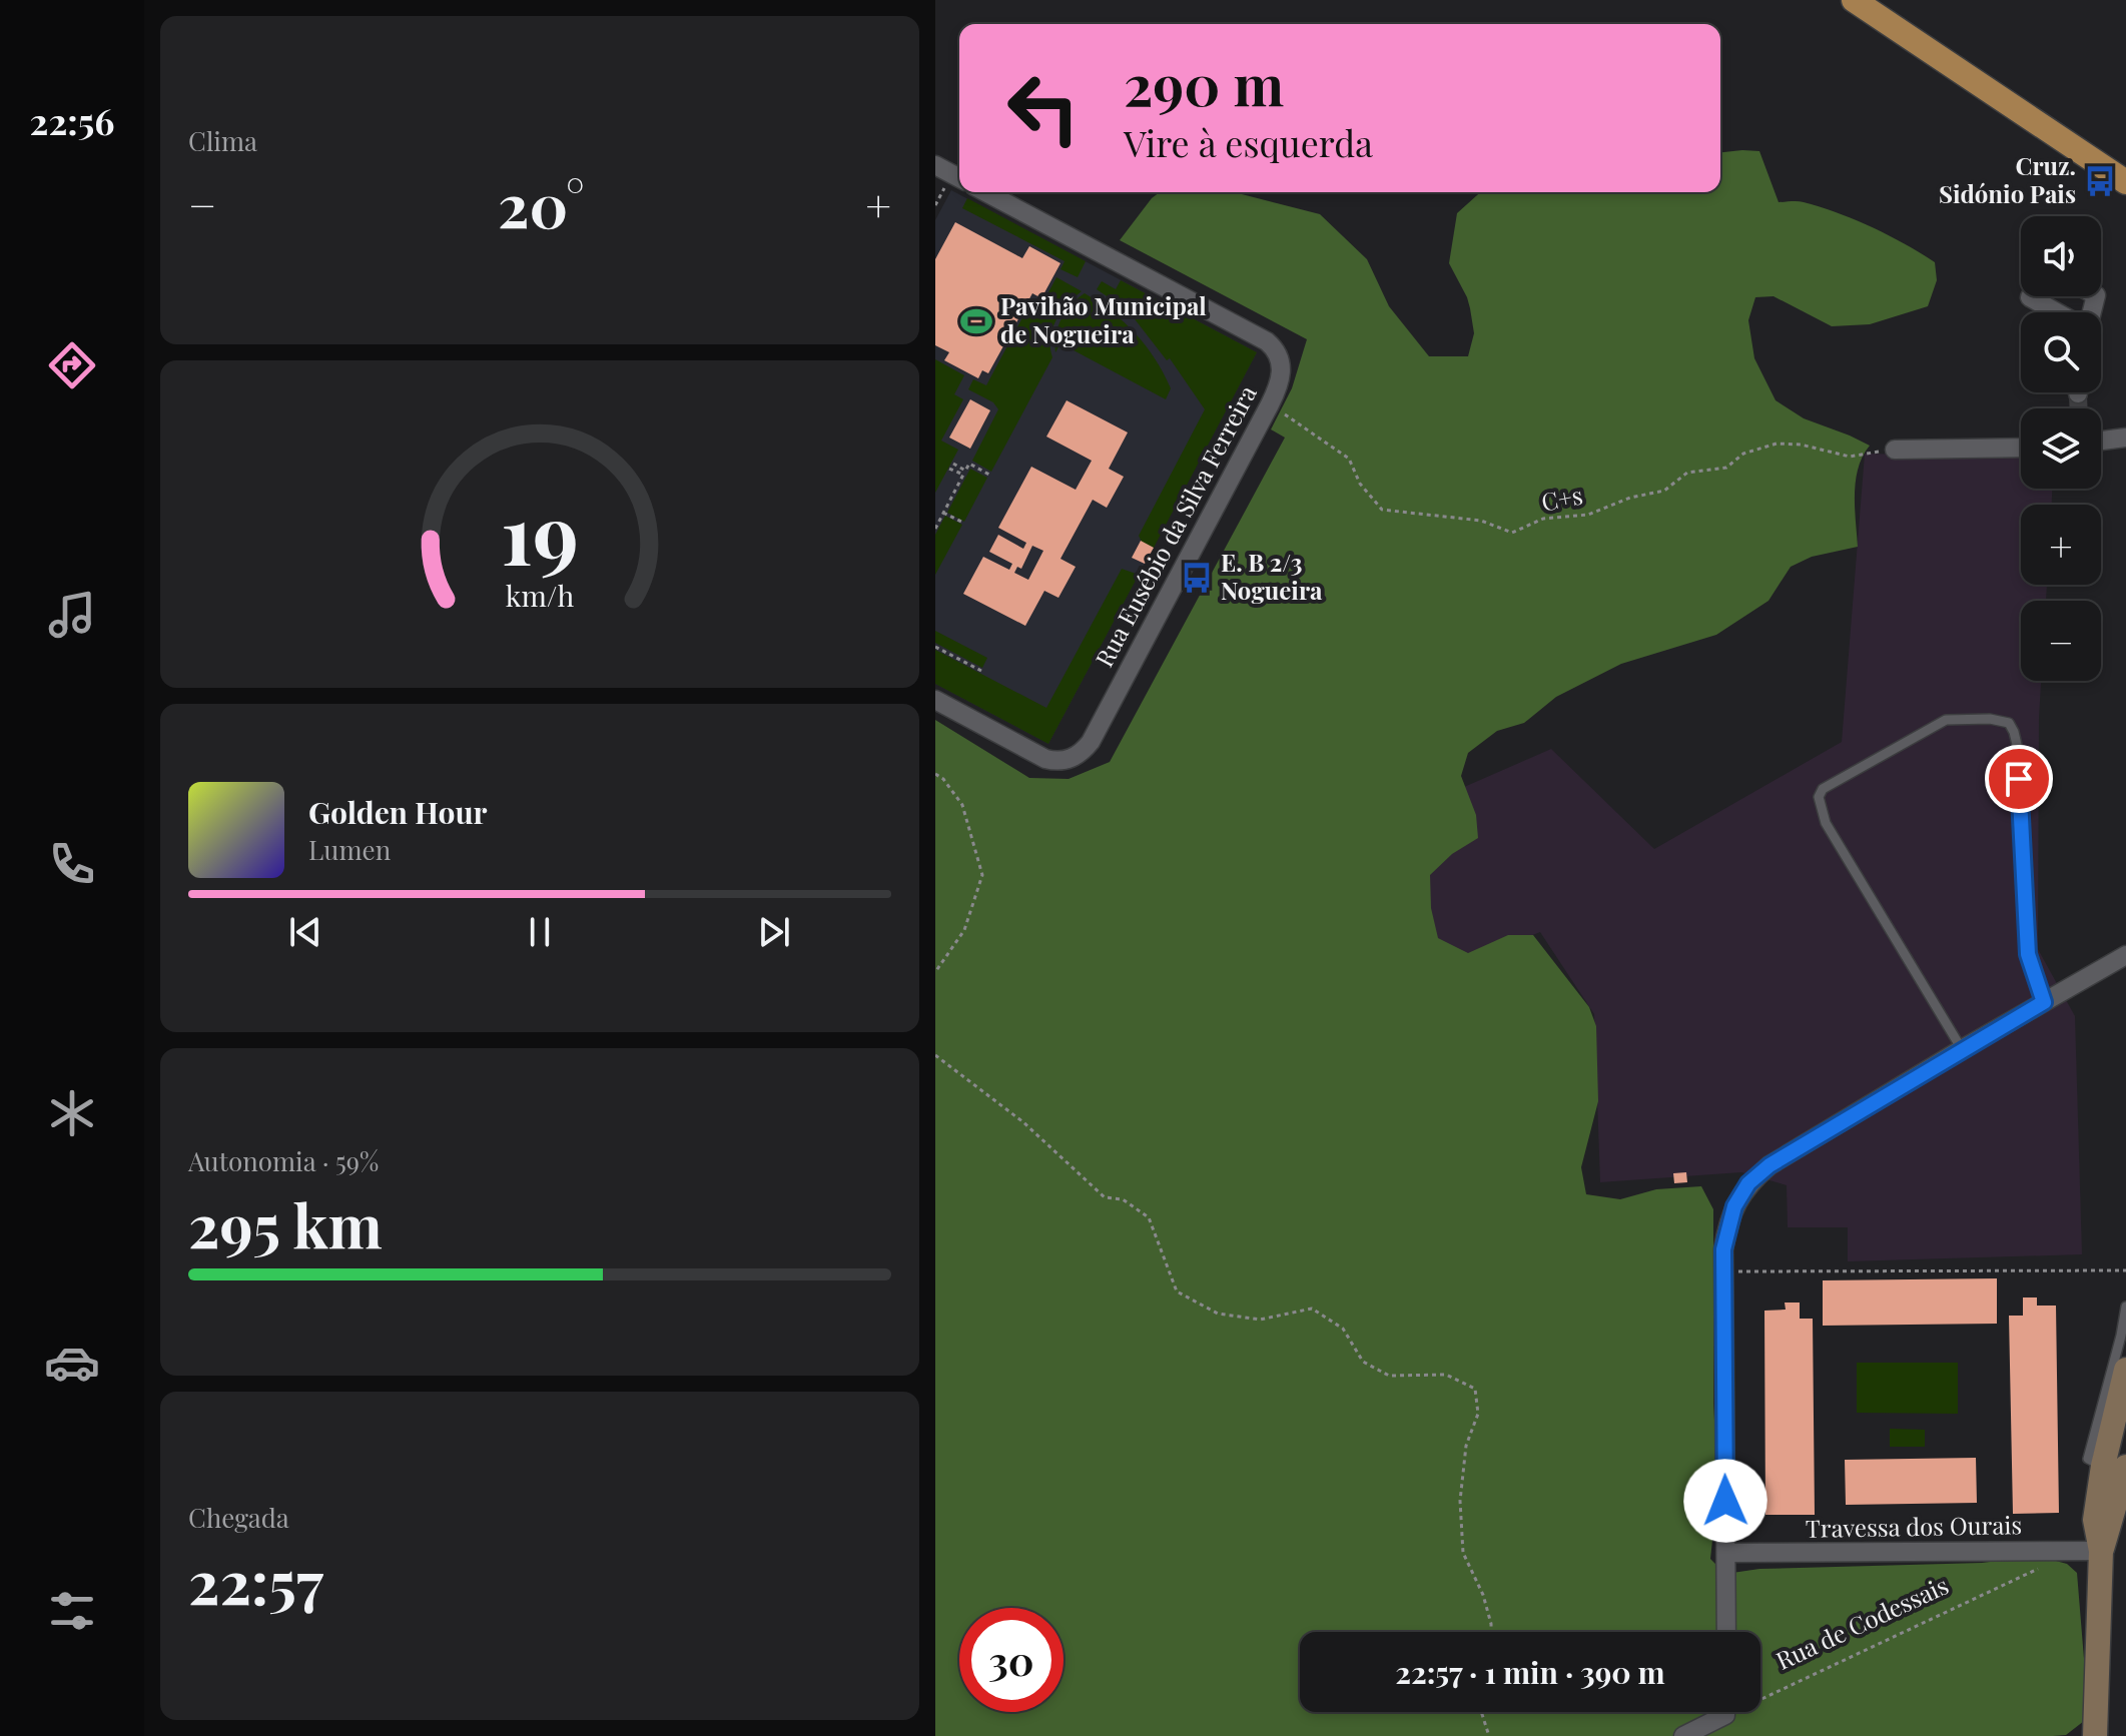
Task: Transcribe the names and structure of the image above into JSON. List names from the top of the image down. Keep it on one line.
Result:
{"streets":{"street":["Rua Eusébio da Silva Ferreira","Travessa dos Ourais"],"path":["C+s","Rua de Codessais"]},"crossings":[["C+s","Rua Eusébio da Silva Ferreira"],["Travessa dos Ourais","Rua de Codessais"]],"places":{"bus stop":["Cruz. Sidónio Pais","E. B 2/3 Nogueira"],"sports":["Pavihão Municipal de Nogueira"]},"page":{"tabs":"22:56","tile":["Clima",["Autonomia · 59%","295 km"],["Chegada","22:57"]],"turn":["290 m","Vire à esquerda"],"heat":["−","20°","+"],"map_buttons":["+","−"],"song":["Golden Hour","Lumen"],"limit":"30","trip":"22:57 · 1 min · 390 m","gauge":["19","km/h"]}}
